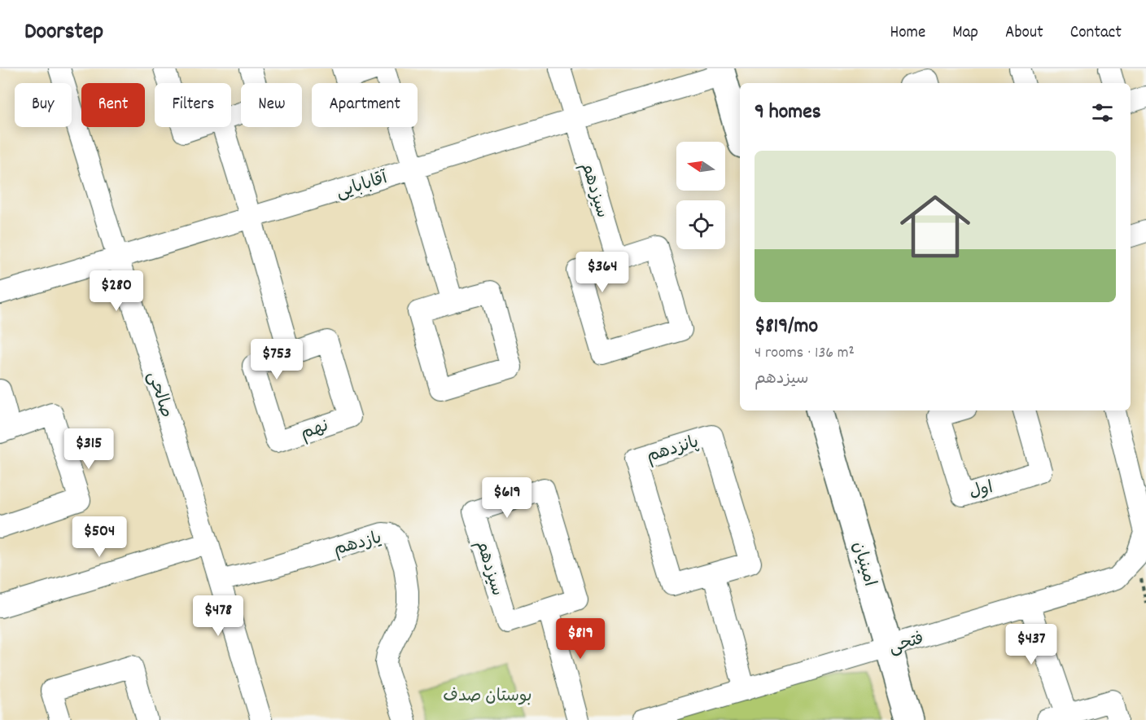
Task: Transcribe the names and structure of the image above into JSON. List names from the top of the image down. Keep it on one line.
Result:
{"streets":{"main road":["امینیان"],"street":["آقابابایی","سیزدهم","صالحی","نهم","پانزدهم","اول","یازدهم","فتحی"]},"crossings":[["آقابابایی","سیزدهم"],["آقابابایی","صالحی"],["صالحی","یازدهم"],["امینیان","فتحی"]],"parks":["بوستان صدف"],"north":"left","page":{"header":"Doorstep","nav":["Home","Map","About","Contact"],"chip":["Buy","Rent","Filters","New","Apartment"],"heading":"9 homes","list":[{"name":"$819/mo","note":"4 rooms · 136 m² · سیزدهم"}],"price":["$364","$280","$753","$315","$619","$504","$478","$819","$437"]}}
